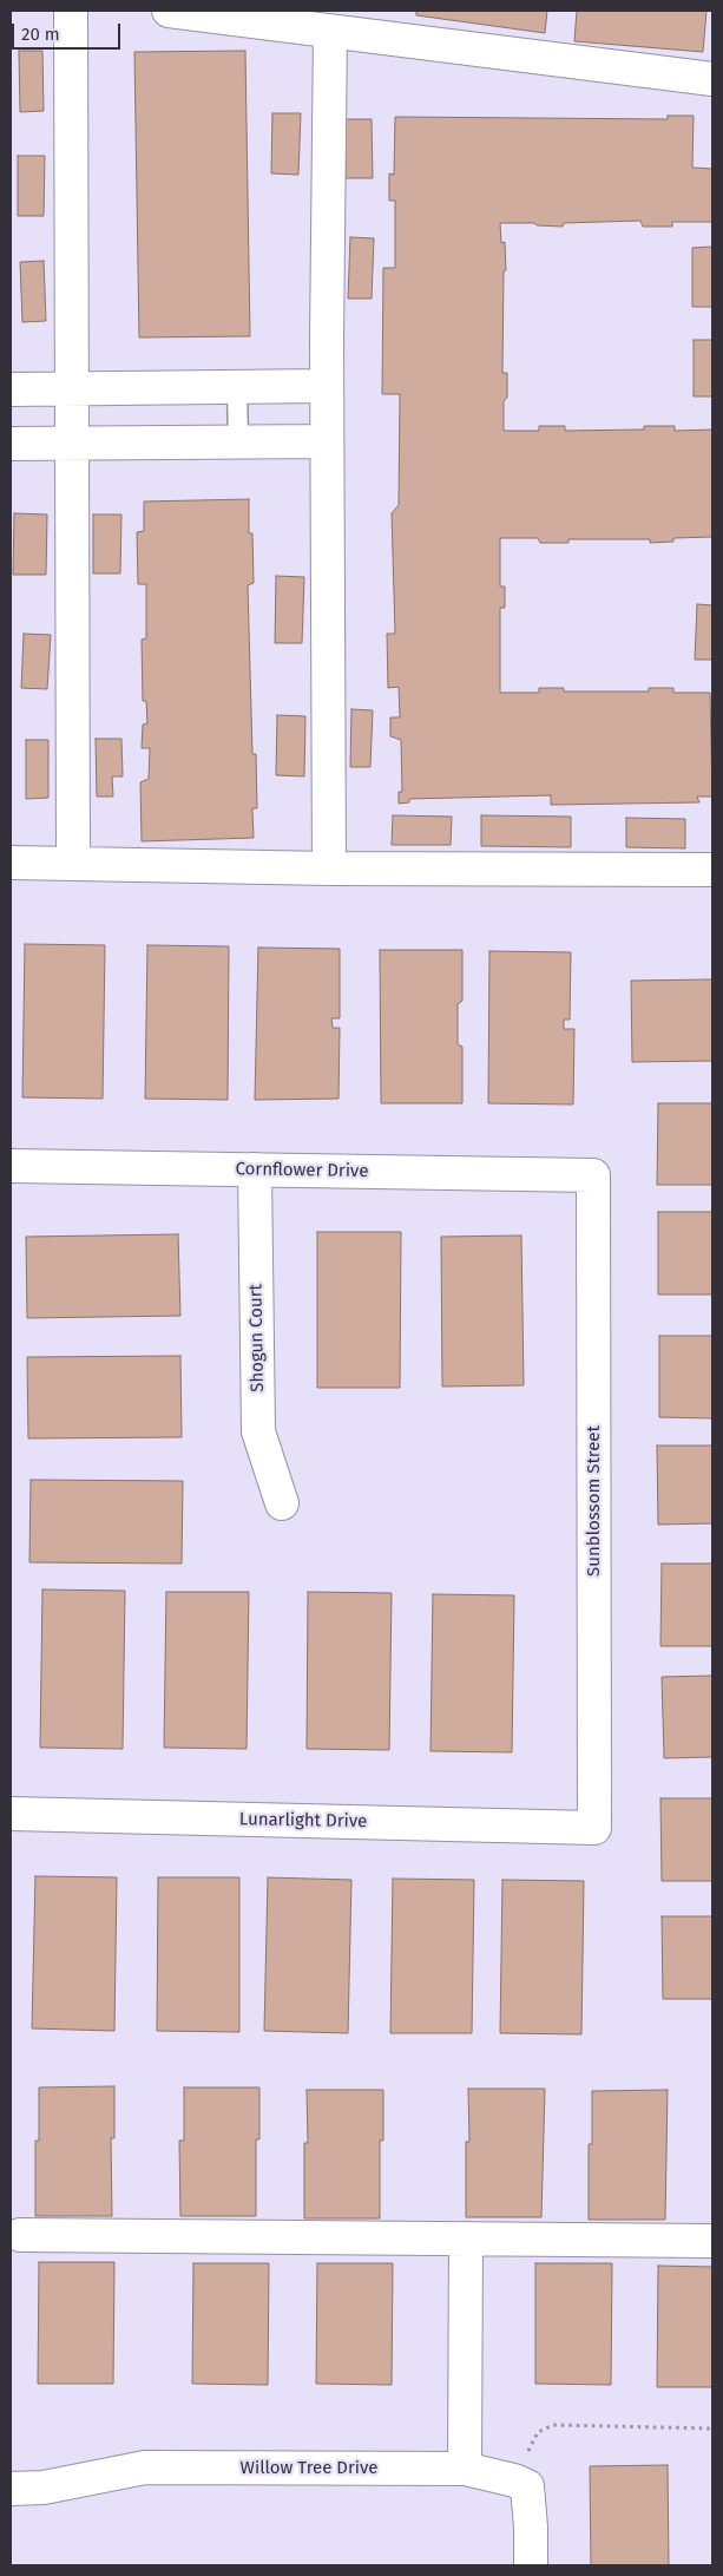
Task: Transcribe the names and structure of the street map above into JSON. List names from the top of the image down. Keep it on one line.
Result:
{"streets":{"street":["Cornflower Drive","Shogun Court","Sunblossom Street","Lunarlight Drive","Willow Tree Drive"]},"crossings":[["Cornflower Drive","Shogun Court"],["Cornflower Drive","Sunblossom Street"],["Sunblossom Street","Lunarlight Drive"]],"scale_bar":"20 m"}
